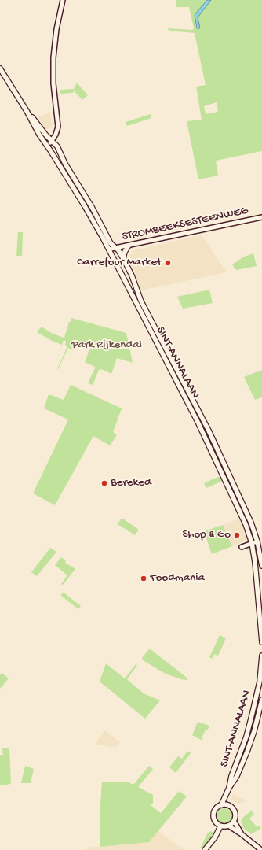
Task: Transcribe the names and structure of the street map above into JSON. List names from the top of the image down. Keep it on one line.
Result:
{"streets":{"main road":["SINT-ANNALAAN"],"street":["STROMBEEKSESTEENWEG"]},"crossings":[["STROMBEEKSESTEENWEG","SINT-ANNALAAN"]],"parks":["Park Rijkendal"],"places":["Carrefour Market","Bereked","Shop & Go","Foodmania"]}
